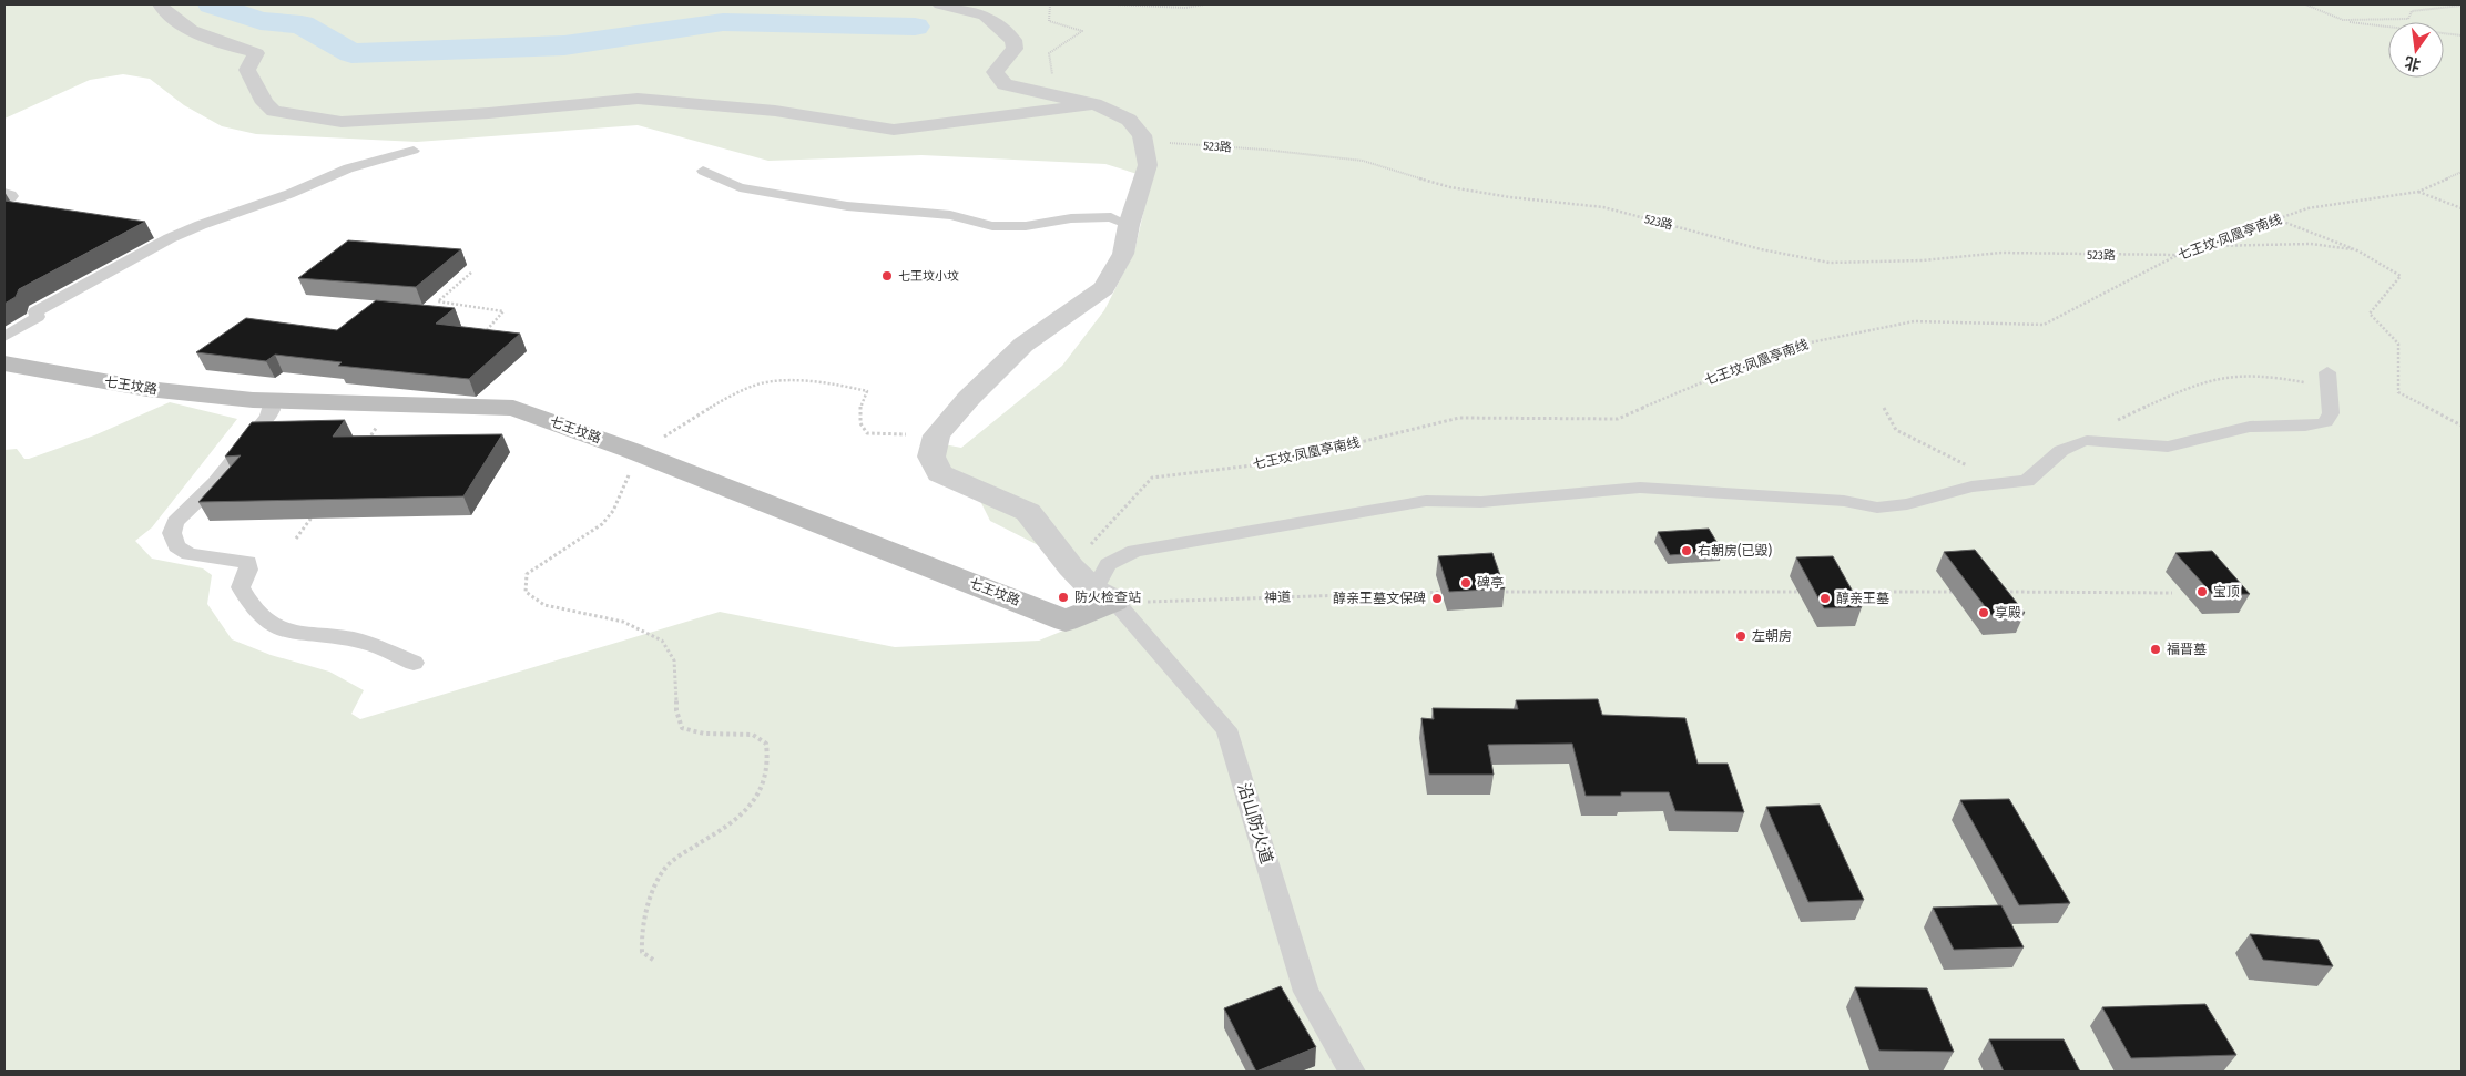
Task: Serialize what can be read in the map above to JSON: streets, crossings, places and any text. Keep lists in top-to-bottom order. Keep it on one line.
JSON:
{"streets":{"street":["七王坟路"],"lane":["沿山防火道"],"path":["523路","七王坟·凤凰亭南线","神道"]},"crossings":[["523路","七王坟·凤凰亭南线"],["七王坟路","神道"],["七王坟路","沿山防火道"],["神道","沿山防火道"]],"places":["七王坟小坟","右朝房(已毁)","碑亭","宝顶","防火检查站","醇亲王墓文保碑","醇亲王墓","享殿","左朝房","福晋墓"],"north":"bottom"}
